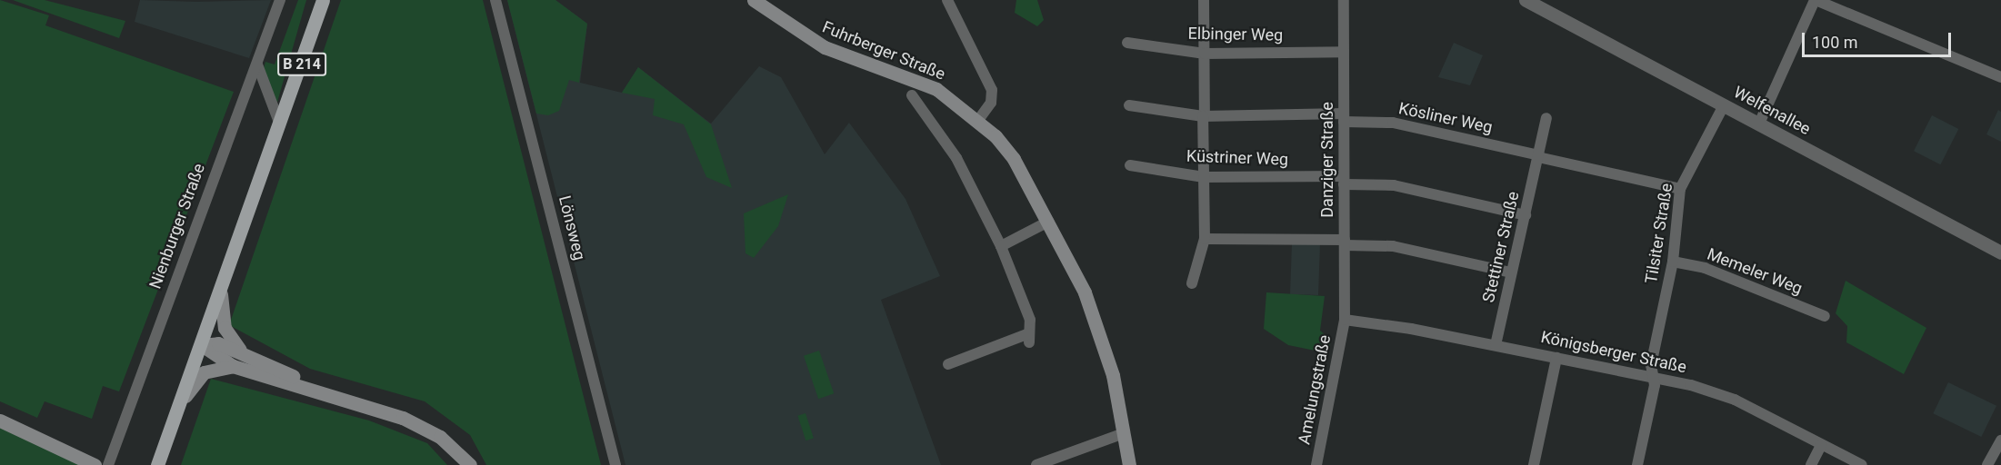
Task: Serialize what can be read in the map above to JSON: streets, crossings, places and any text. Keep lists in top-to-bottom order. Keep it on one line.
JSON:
{"streets":{"main road":["Fuhrberger Straße","B 214"],"street":["Elbinger Weg","Welfenallee","Kösliner Weg","Küstriner Weg","Danziger Straße","Nienburger Straße","Lönsweg","Tilsiter Straße","Stettiner Straße","Memeler Weg","Königsberger Straße","Amelungstraße"]},"crossings":[["Elbinger Weg","Danziger Straße"],["Welfenallee","Tilsiter Straße"],["Kösliner Weg","Danziger Straße"],["Kösliner Weg","Stettiner Straße"],["Küstriner Weg","Danziger Straße"],["Küstriner Weg","Stettiner Straße"],["Danziger Straße","Königsberger Straße"],["Danziger Straße","Amelungstraße"],["Tilsiter Straße","Memeler Weg"],["Tilsiter Straße","Königsberger Straße"],["Stettiner Straße","Königsberger Straße"],["Königsberger Straße","Amelungstraße"]],"scale_bar":"100 m"}
